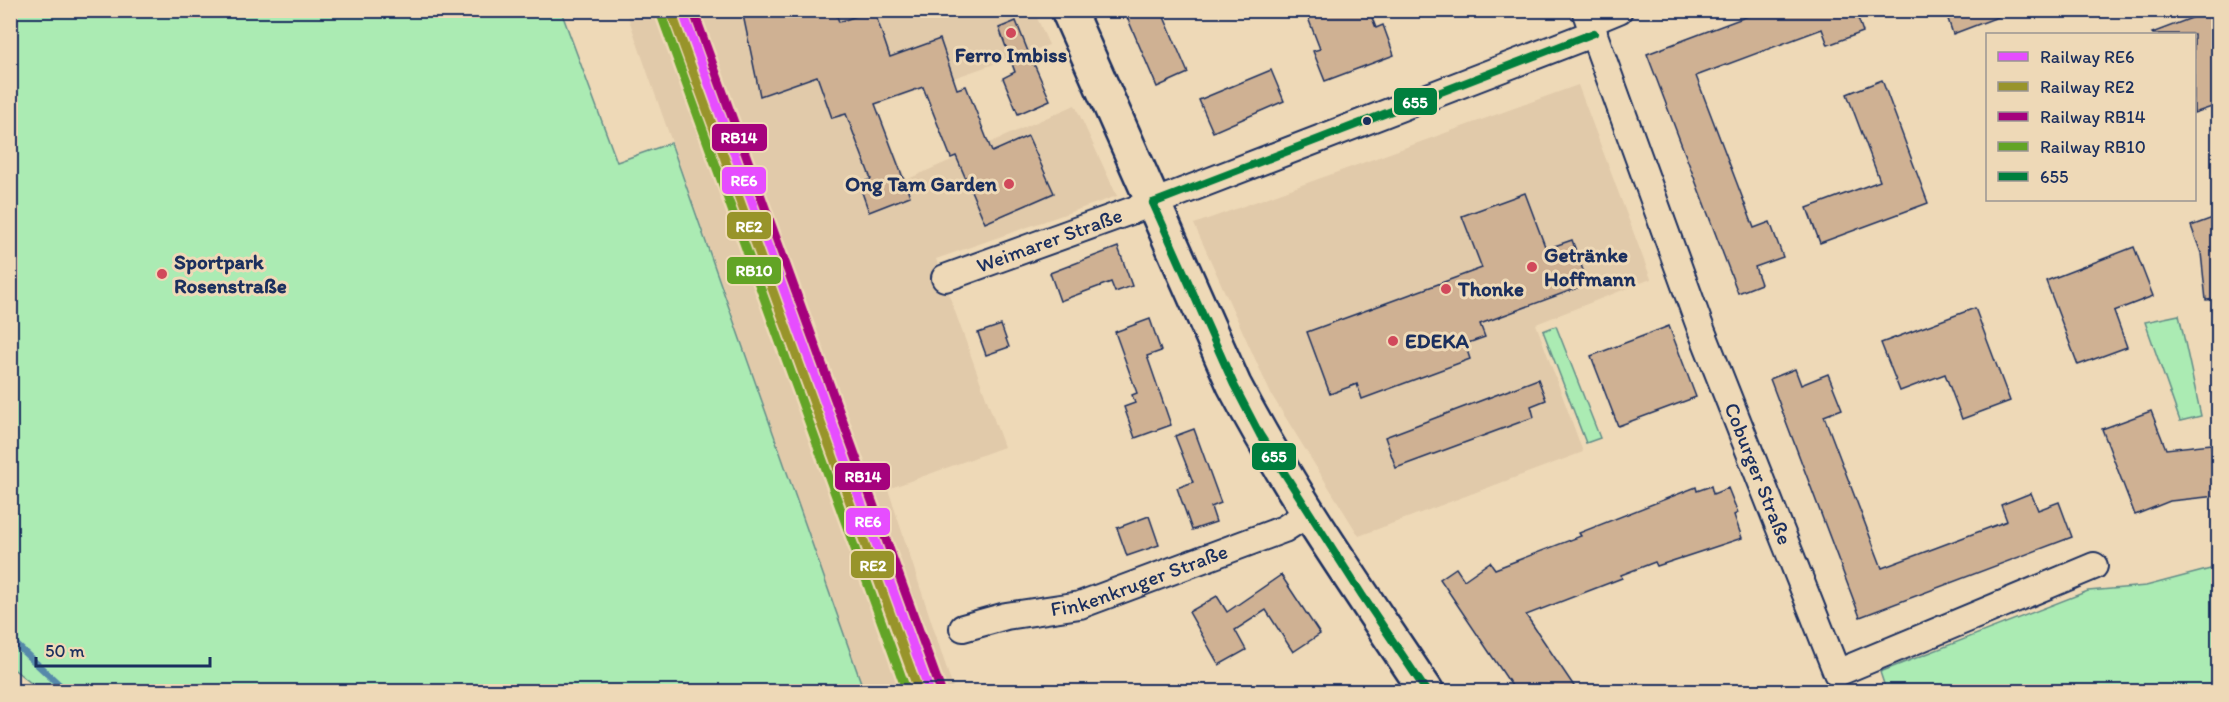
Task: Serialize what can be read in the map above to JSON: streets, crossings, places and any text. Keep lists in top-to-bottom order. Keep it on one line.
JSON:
{"streets":{"street":["Weimarer Straße","Coburger Straße","Finkenkruger Straße"]},"crossings":[["Weimarer Straße","Coburger Straße"]],"places":["Ferro Imbiss","Ong Tam Garden","Getränke Hoffmann","Sportpark Rosenstraße","Thonke","EDEKA"],"lines":["rail line RE6","rail line RB14","rail line RE2","rail line RB10","transit line 655"],"legend":["Railway RE6","Railway RE2","Railway RB14","Railway RB10","655"],"scale_bar":"50 m"}
